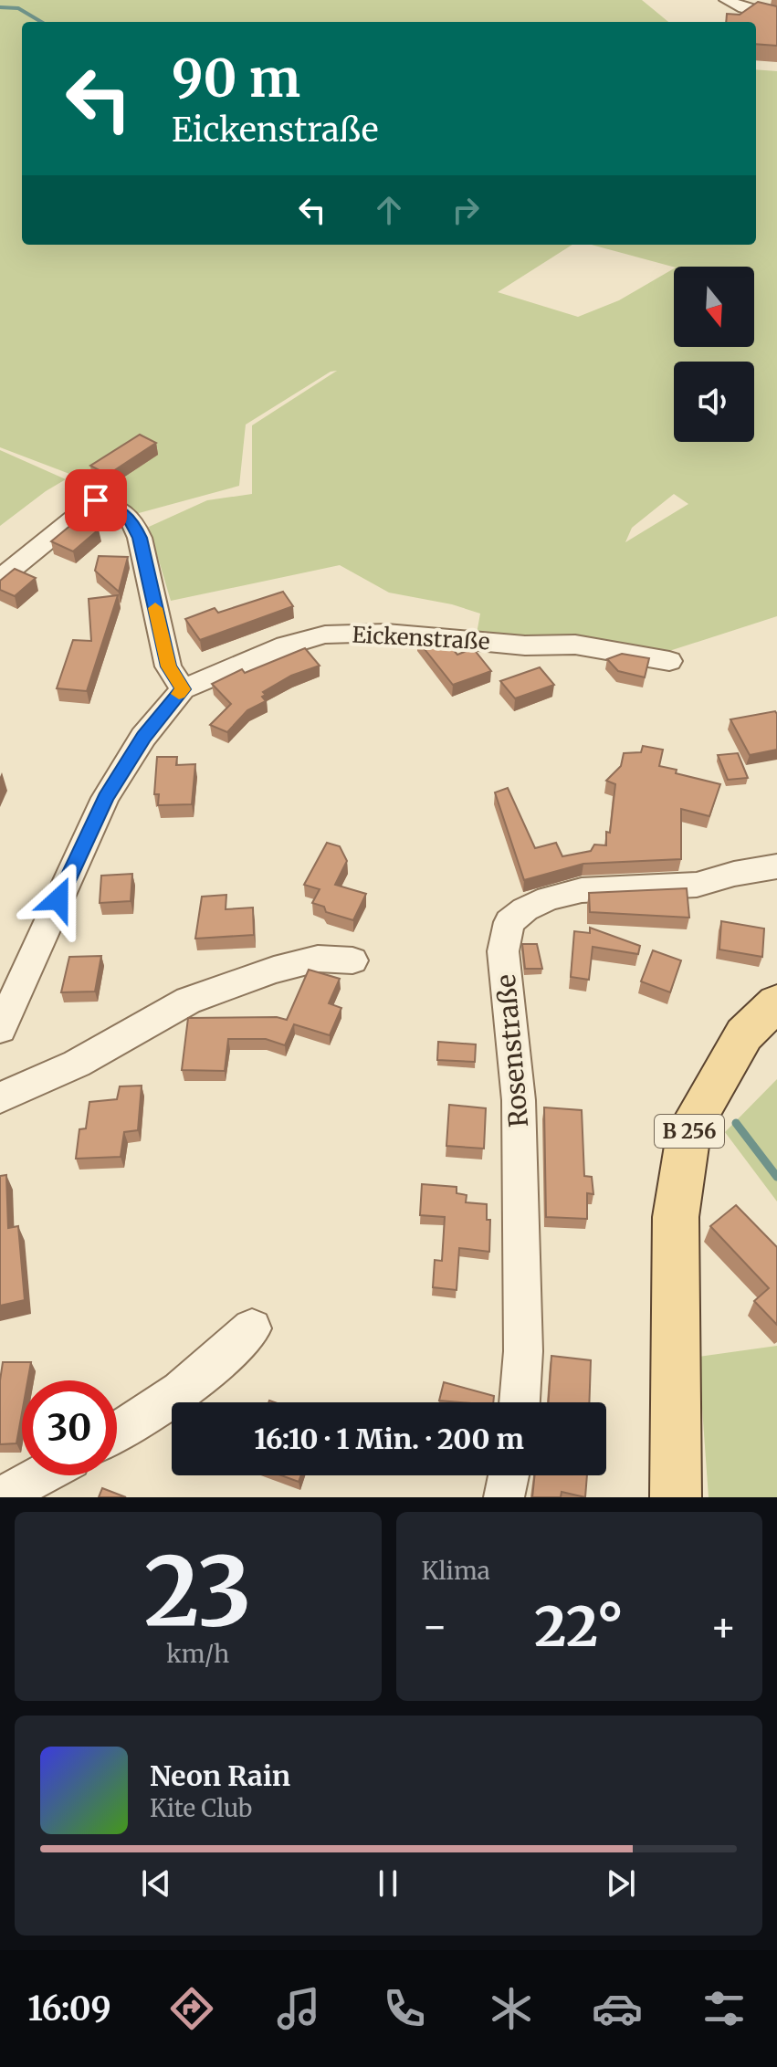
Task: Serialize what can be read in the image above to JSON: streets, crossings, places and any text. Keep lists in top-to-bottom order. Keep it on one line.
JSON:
{"streets":{"main road":["B 256"],"street":["Eickenstraße","Rosenstraße"]},"north":"bottom","page":{"turn":["90 m","Eickenstraße"],"limit":"30","trip":"16:10 · 1 Min. · 200 m","tile":[["23","km/h"],"Klima"],"heat":["−","22°","+"],"song":["Neon Rain","Kite Club"],"tabs":"16:09"}}
